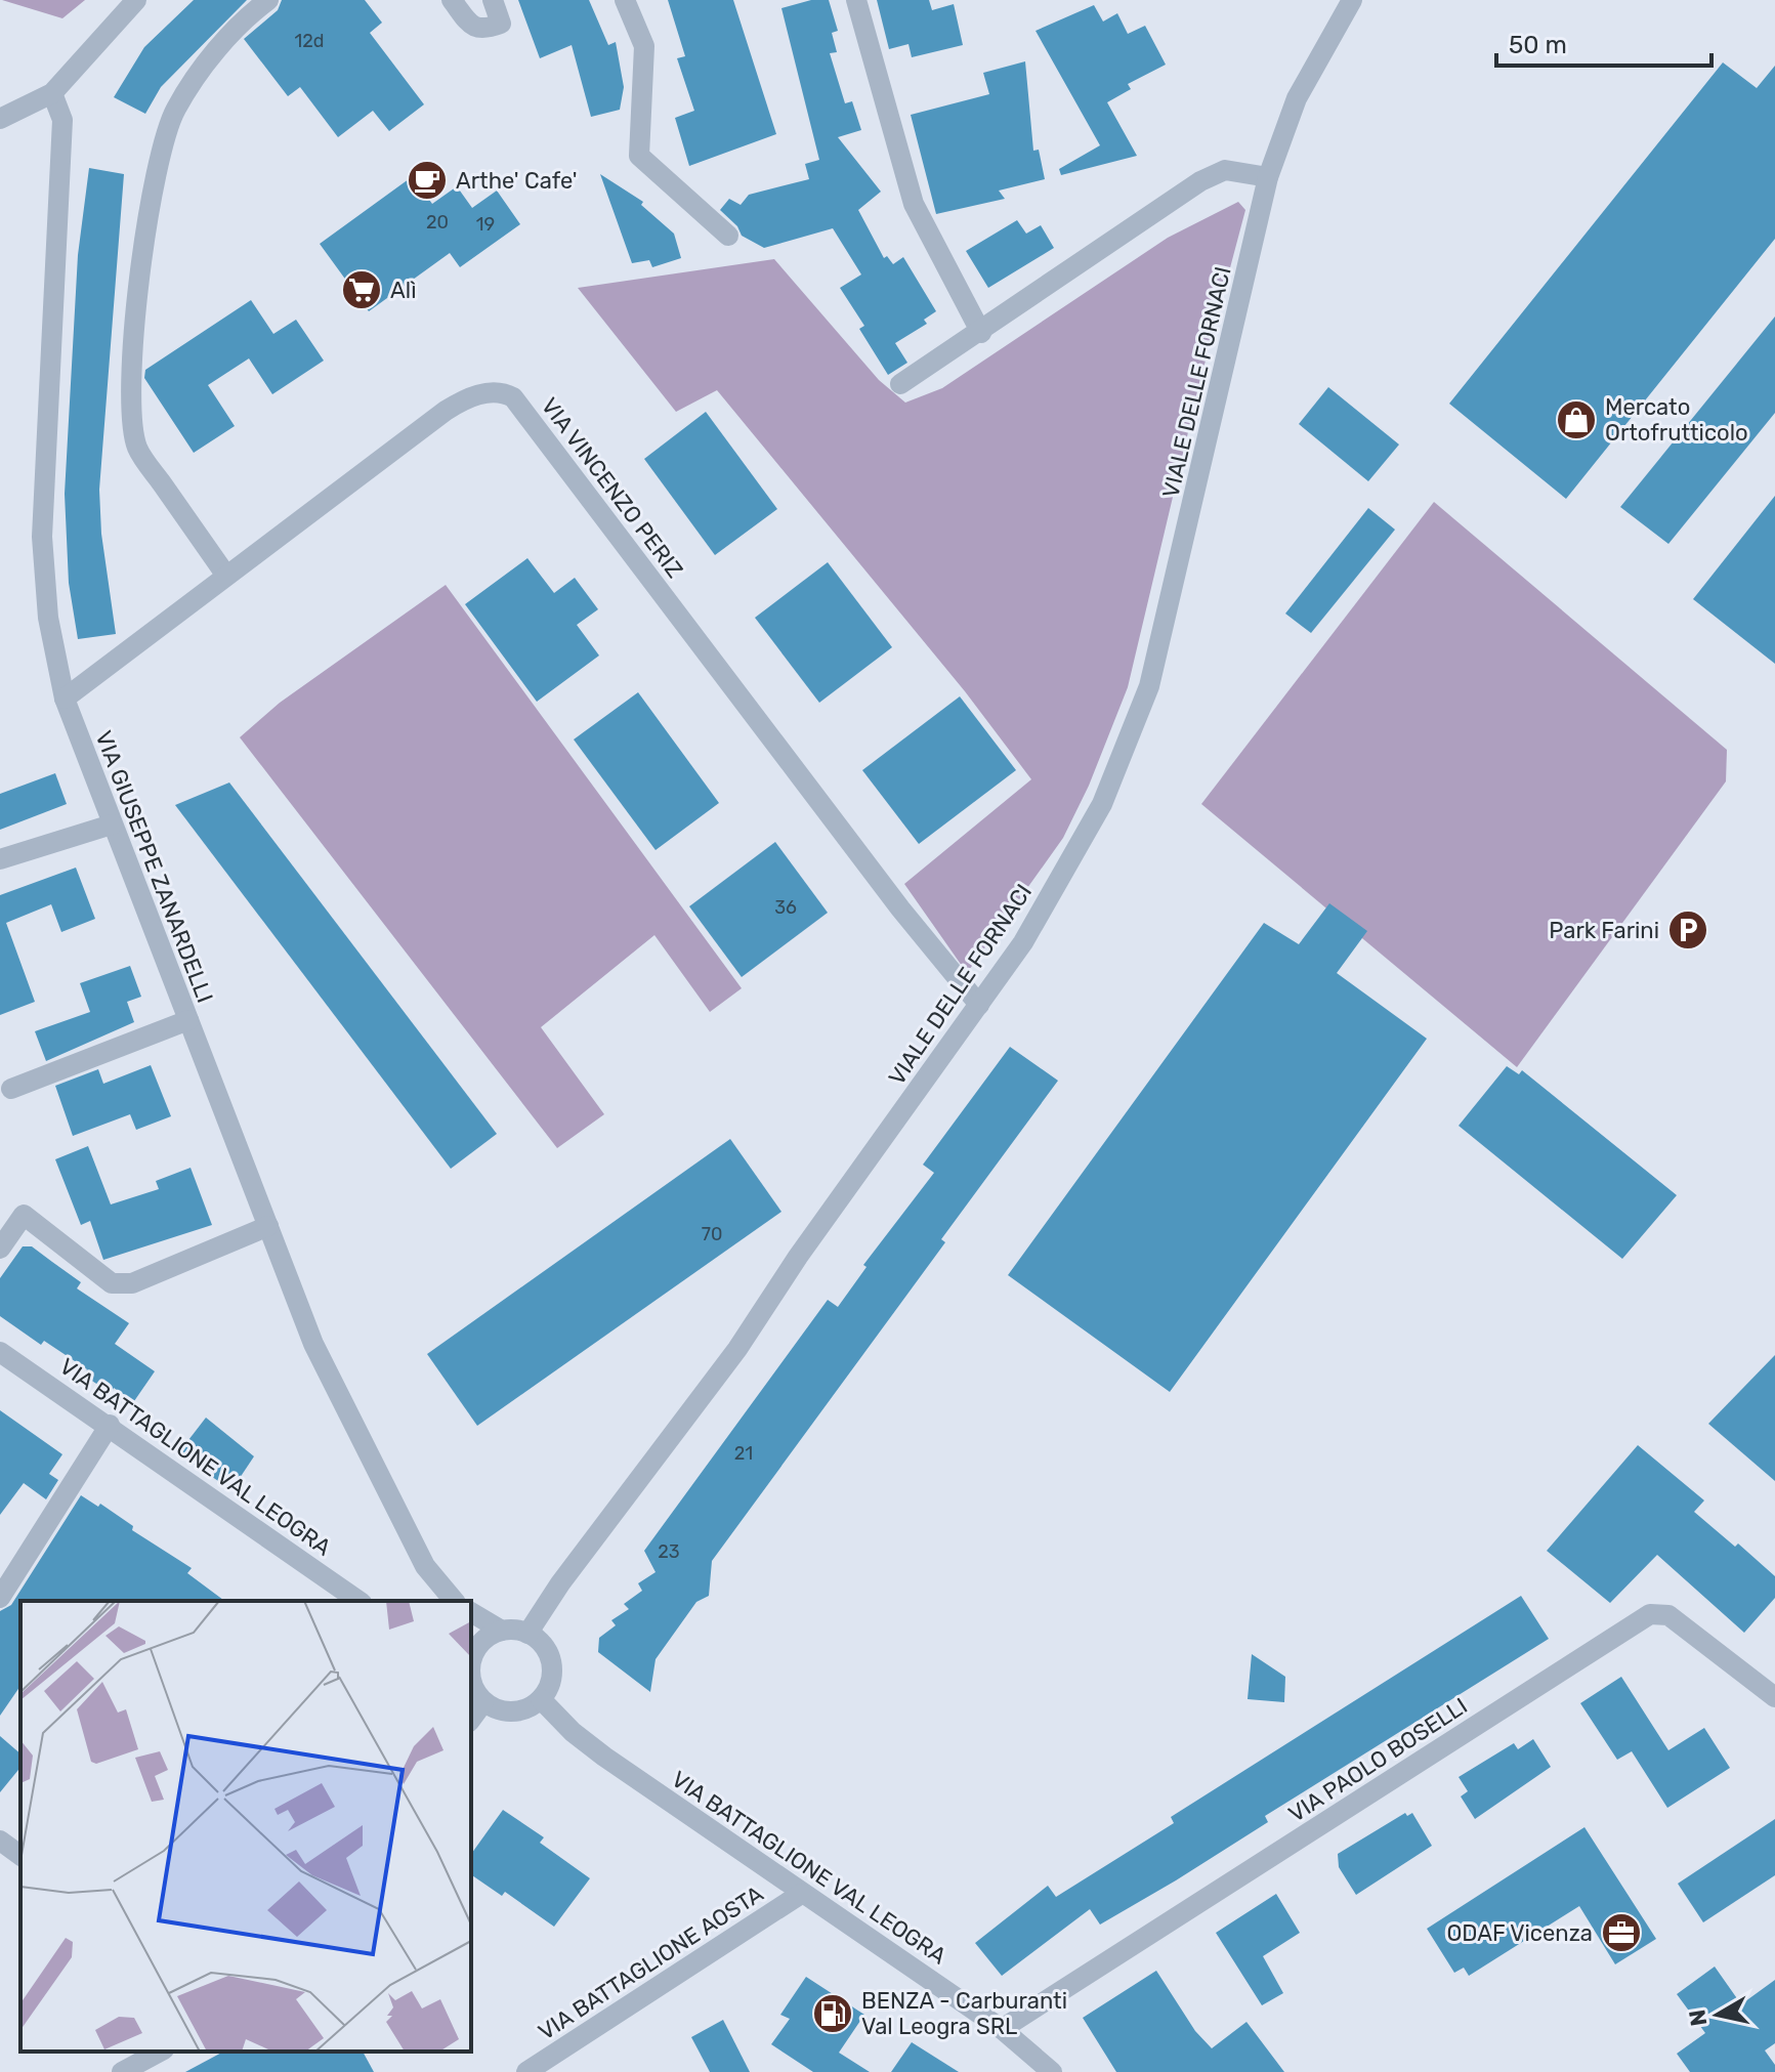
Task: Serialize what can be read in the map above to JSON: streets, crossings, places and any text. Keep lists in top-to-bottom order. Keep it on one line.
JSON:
{"streets":{"street":["VIALE DELLE FORNACI","VIA VINCENZO PERIZ","VIA GIUSEPPE ZANARDELLI","VIA BATTAGLIONE VAL LEOGRA","VIA PAOLO BOSELLI","VIA BATTAGLIONE AOSTA"]},"crossings":[["VIALE DELLE FORNACI","VIA VINCENZO PERIZ"],["VIA VINCENZO PERIZ","VIA GIUSEPPE ZANARDELLI"],["VIA BATTAGLIONE VAL LEOGRA","VIA PAOLO BOSELLI"],["VIA BATTAGLIONE VAL LEOGRA","VIA BATTAGLIONE AOSTA"]],"places":{"cafe":["Arthe' Cafe'"],"supermarket":["Alì"],"shop":["Mercato Ortofrutticolo"],"parking":["Park Farini"],"office":["ODAF Vicenza"],"fuel station":["BENZA - Carburanti Val Leogra SRL"]},"house_numbers":["12d","20","19","36","70","21","23"],"scale_bar":"50 m","north":"left"}
